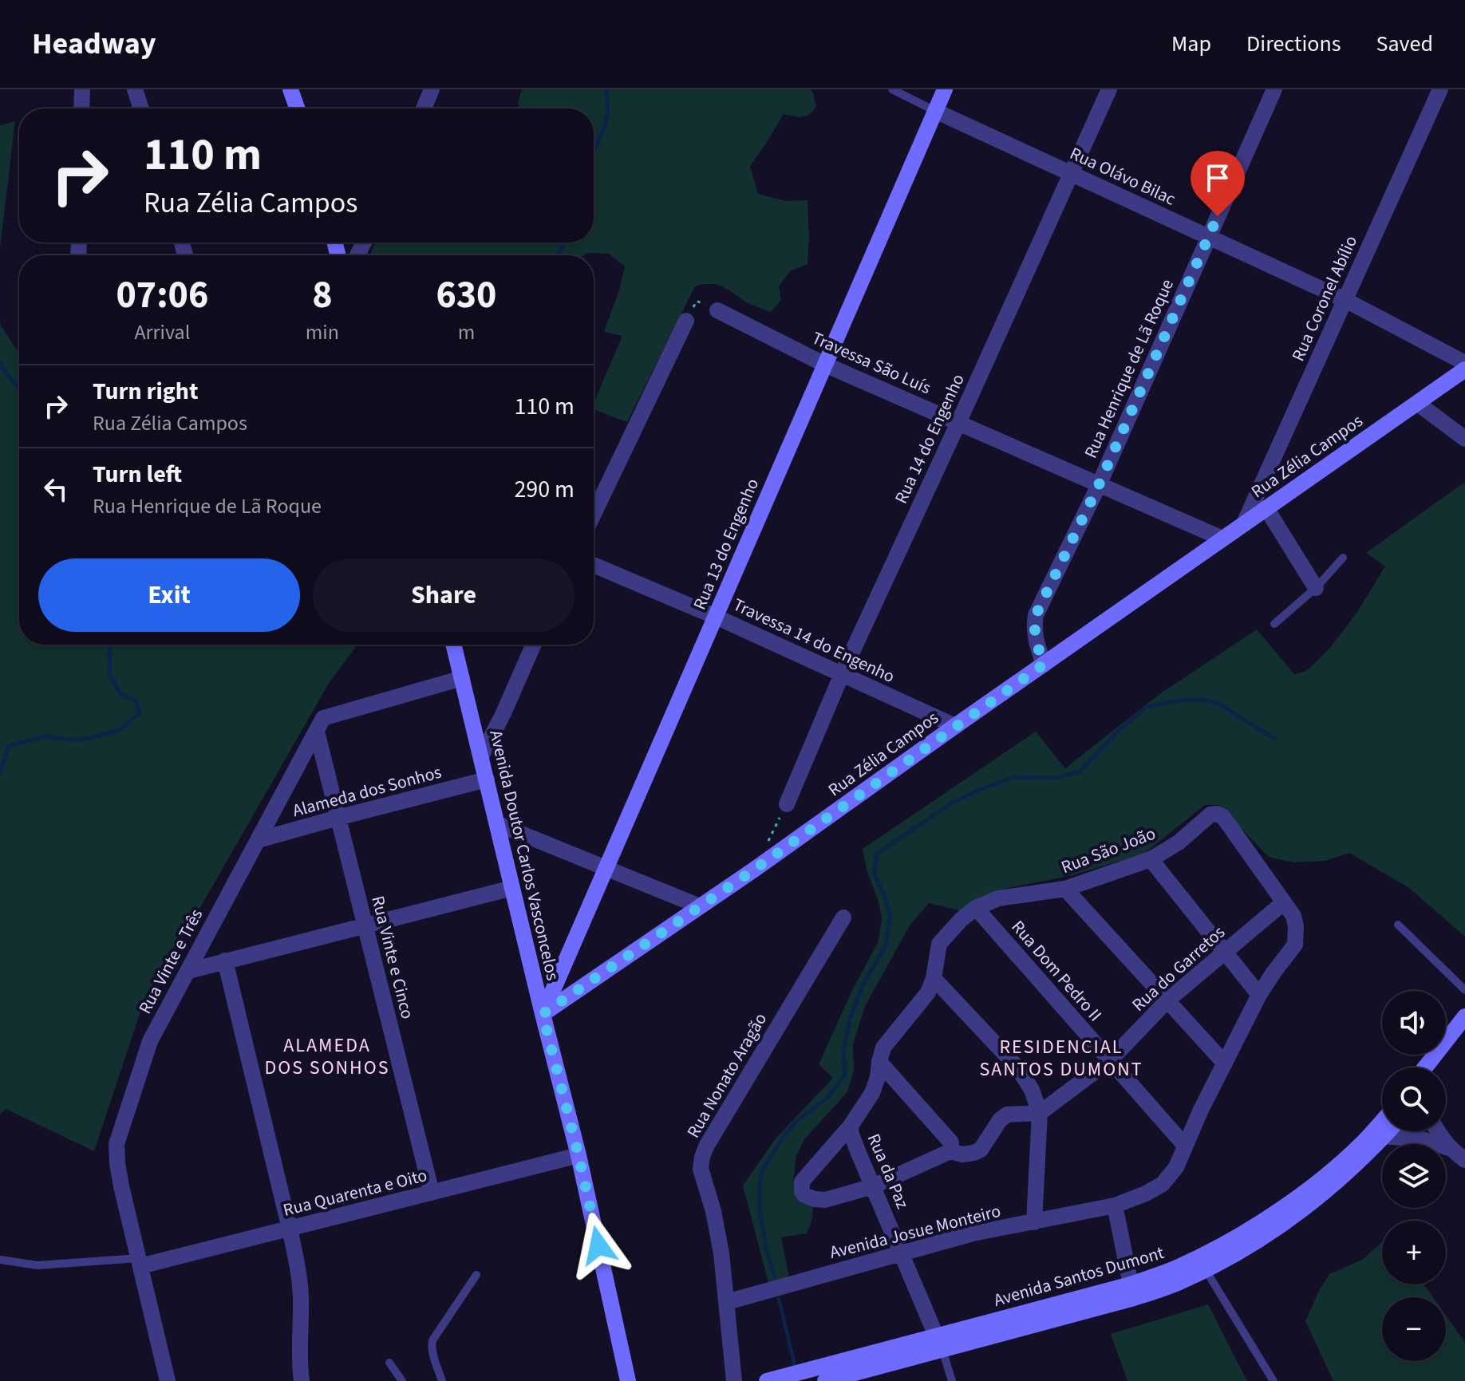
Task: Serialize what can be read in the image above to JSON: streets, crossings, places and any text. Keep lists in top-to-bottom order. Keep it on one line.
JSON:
{"streets":{"street":["Rua Olávo Bilac","Rua Coronel Abílio","Travessa São Luís","Rua Henrique de Lã Roque","Rua 14 do Engenho","Rua Zélia Campos","Rua 13 do Engenho","Travessa 14 do Engenho","Alameda dos Sonhos","Rua São João","Avenida Doutor Carlos Vasconcelos","Rua Vinte e Cinco","Rua Vinte e Três","Rua do Garretos","Rua Dom Pedro II","Rua Nonato Aragão","Rua da Paz","Rua Quarenta e Oito","Avenida Josue Monteiro","Avenida Santos Dumont"]},"crossings":[["Rua Olávo Bilac","Rua Coronel Abílio"],["Rua Olávo Bilac","Rua Henrique de Lã Roque"],["Rua Olávo Bilac","Rua 14 do Engenho"],["Rua Olávo Bilac","Rua 13 do Engenho"],["Rua Coronel Abílio","Rua Zélia Campos"],["Travessa São Luís","Rua Henrique de Lã Roque"],["Travessa São Luís","Rua 14 do Engenho"],["Travessa São Luís","Rua Zélia Campos"],["Travessa São Luís","Rua 13 do Engenho"],["Rua Henrique de Lã Roque","Rua Zélia Campos"],["Rua 14 do Engenho","Travessa 14 do Engenho"],["Rua Zélia Campos","Rua 13 do Engenho"],["Rua Zélia Campos","Travessa 14 do Engenho"],["Rua Zélia Campos","Avenida Doutor Carlos Vasconcelos"],["Rua 13 do Engenho","Travessa 14 do Engenho"],["Rua 13 do Engenho","Avenida Doutor Carlos Vasconcelos"],["Alameda dos Sonhos","Avenida Doutor Carlos Vasconcelos"],["Alameda dos Sonhos","Rua Vinte e Cinco"],["Alameda dos Sonhos","Rua Vinte e Três"],["Rua São João","Rua do Garretos"],["Rua São João","Rua Dom Pedro II"],["Rua São João","Rua da Paz"],["Rua São João","Avenida Josue Monteiro"],["Avenida Doutor Carlos Vasconcelos","Rua Vinte e Três"],["Avenida Doutor Carlos Vasconcelos","Rua Quarenta e Oito"],["Rua Vinte e Cinco","Rua Vinte e Três"],["Rua Vinte e Cinco","Rua Quarenta e Oito"],["Rua Vinte e Três","Rua Quarenta e Oito"],["Rua do Garretos","Rua Dom Pedro II"],["Rua Nonato Aragão","Avenida Josue Monteiro"],["Rua da Paz","Avenida Josue Monteiro"],["Rua da Paz","Avenida Santos Dumont"]],"districts":["ALAMEDA DOS SONHOS","RESIDENCIAL SANTOS DUMONT"],"page":{"header":"Headway","nav":["Map","Directions","Saved"],"turn":["110 m","Rua Zélia Campos"],"eta":["07:06","Arrival","8","min","630","m"],"list":[{"name":"Turn right","note":"Rua Zélia Campos","value":"110 m"},{"name":"Turn left","note":"Rua Henrique de Lã Roque","value":"290 m"}],"buttons":["Exit","Share"],"map_buttons":["+","−"]}}
